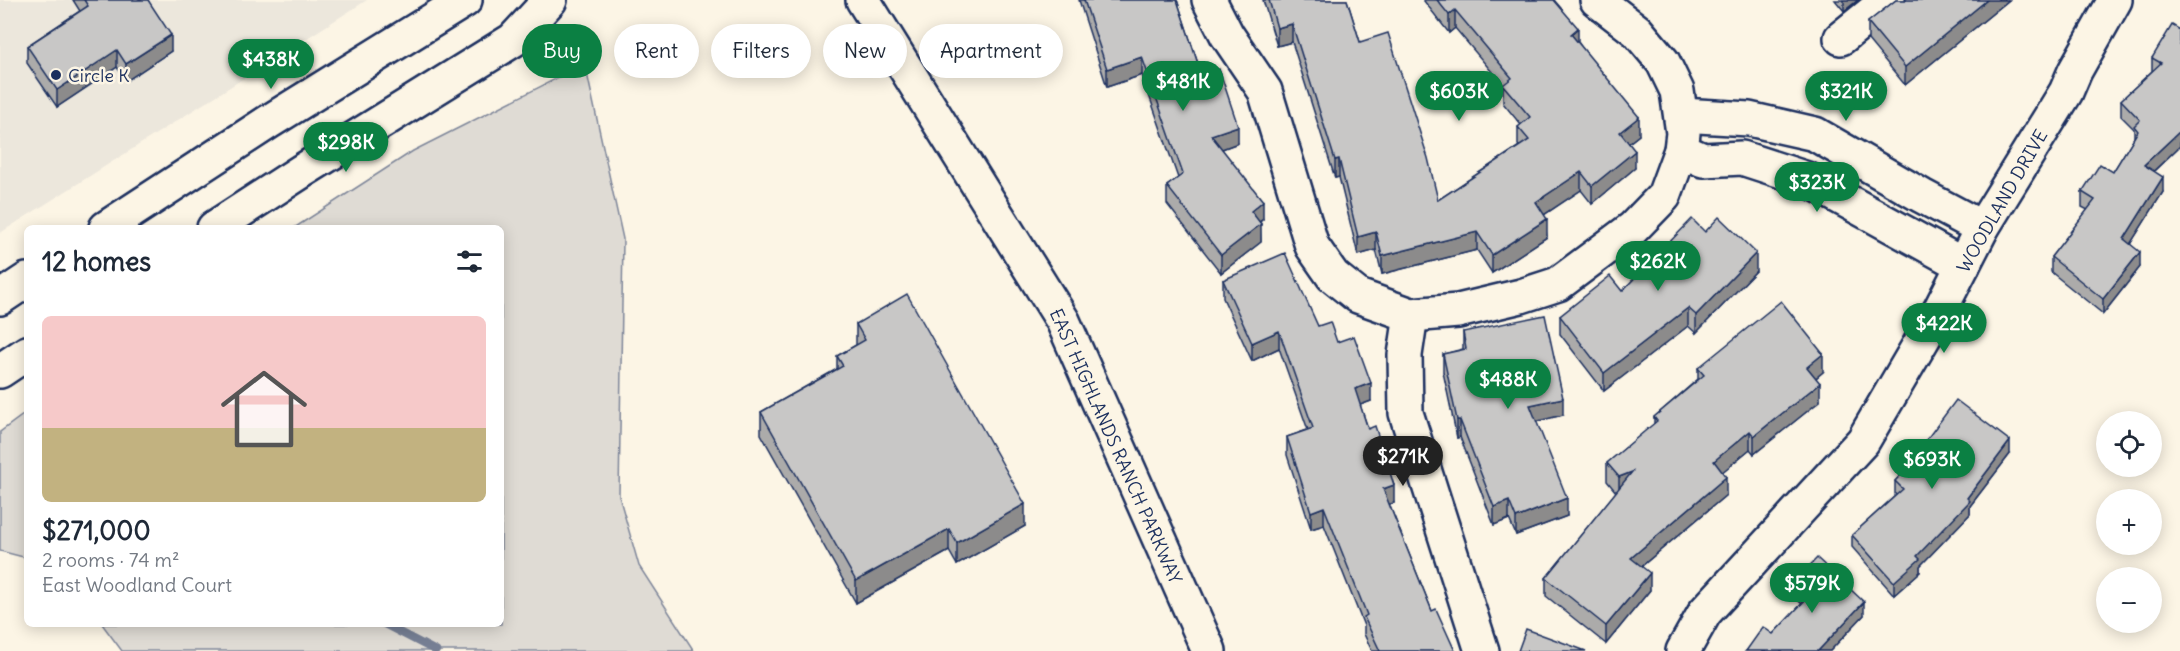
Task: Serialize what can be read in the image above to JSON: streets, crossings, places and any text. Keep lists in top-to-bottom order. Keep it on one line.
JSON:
{"streets":{"street":["WOODLAND DRIVE","EAST HIGHLANDS RANCH PARKWAY"]},"places":["Circle K"],"page":{"chip":["Buy","Rent","Filters","New","Apartment"],"price":["$438K","$481K","$603K","$321K","$298K","$323K","$262K","$422K","$488K","$271K","$693K","$579K"],"heading":"12 homes","list":[{"name":"$271,000","note":"2 rooms · 74 m² · East Woodland Court"}],"map_buttons":["+","−"]}}
